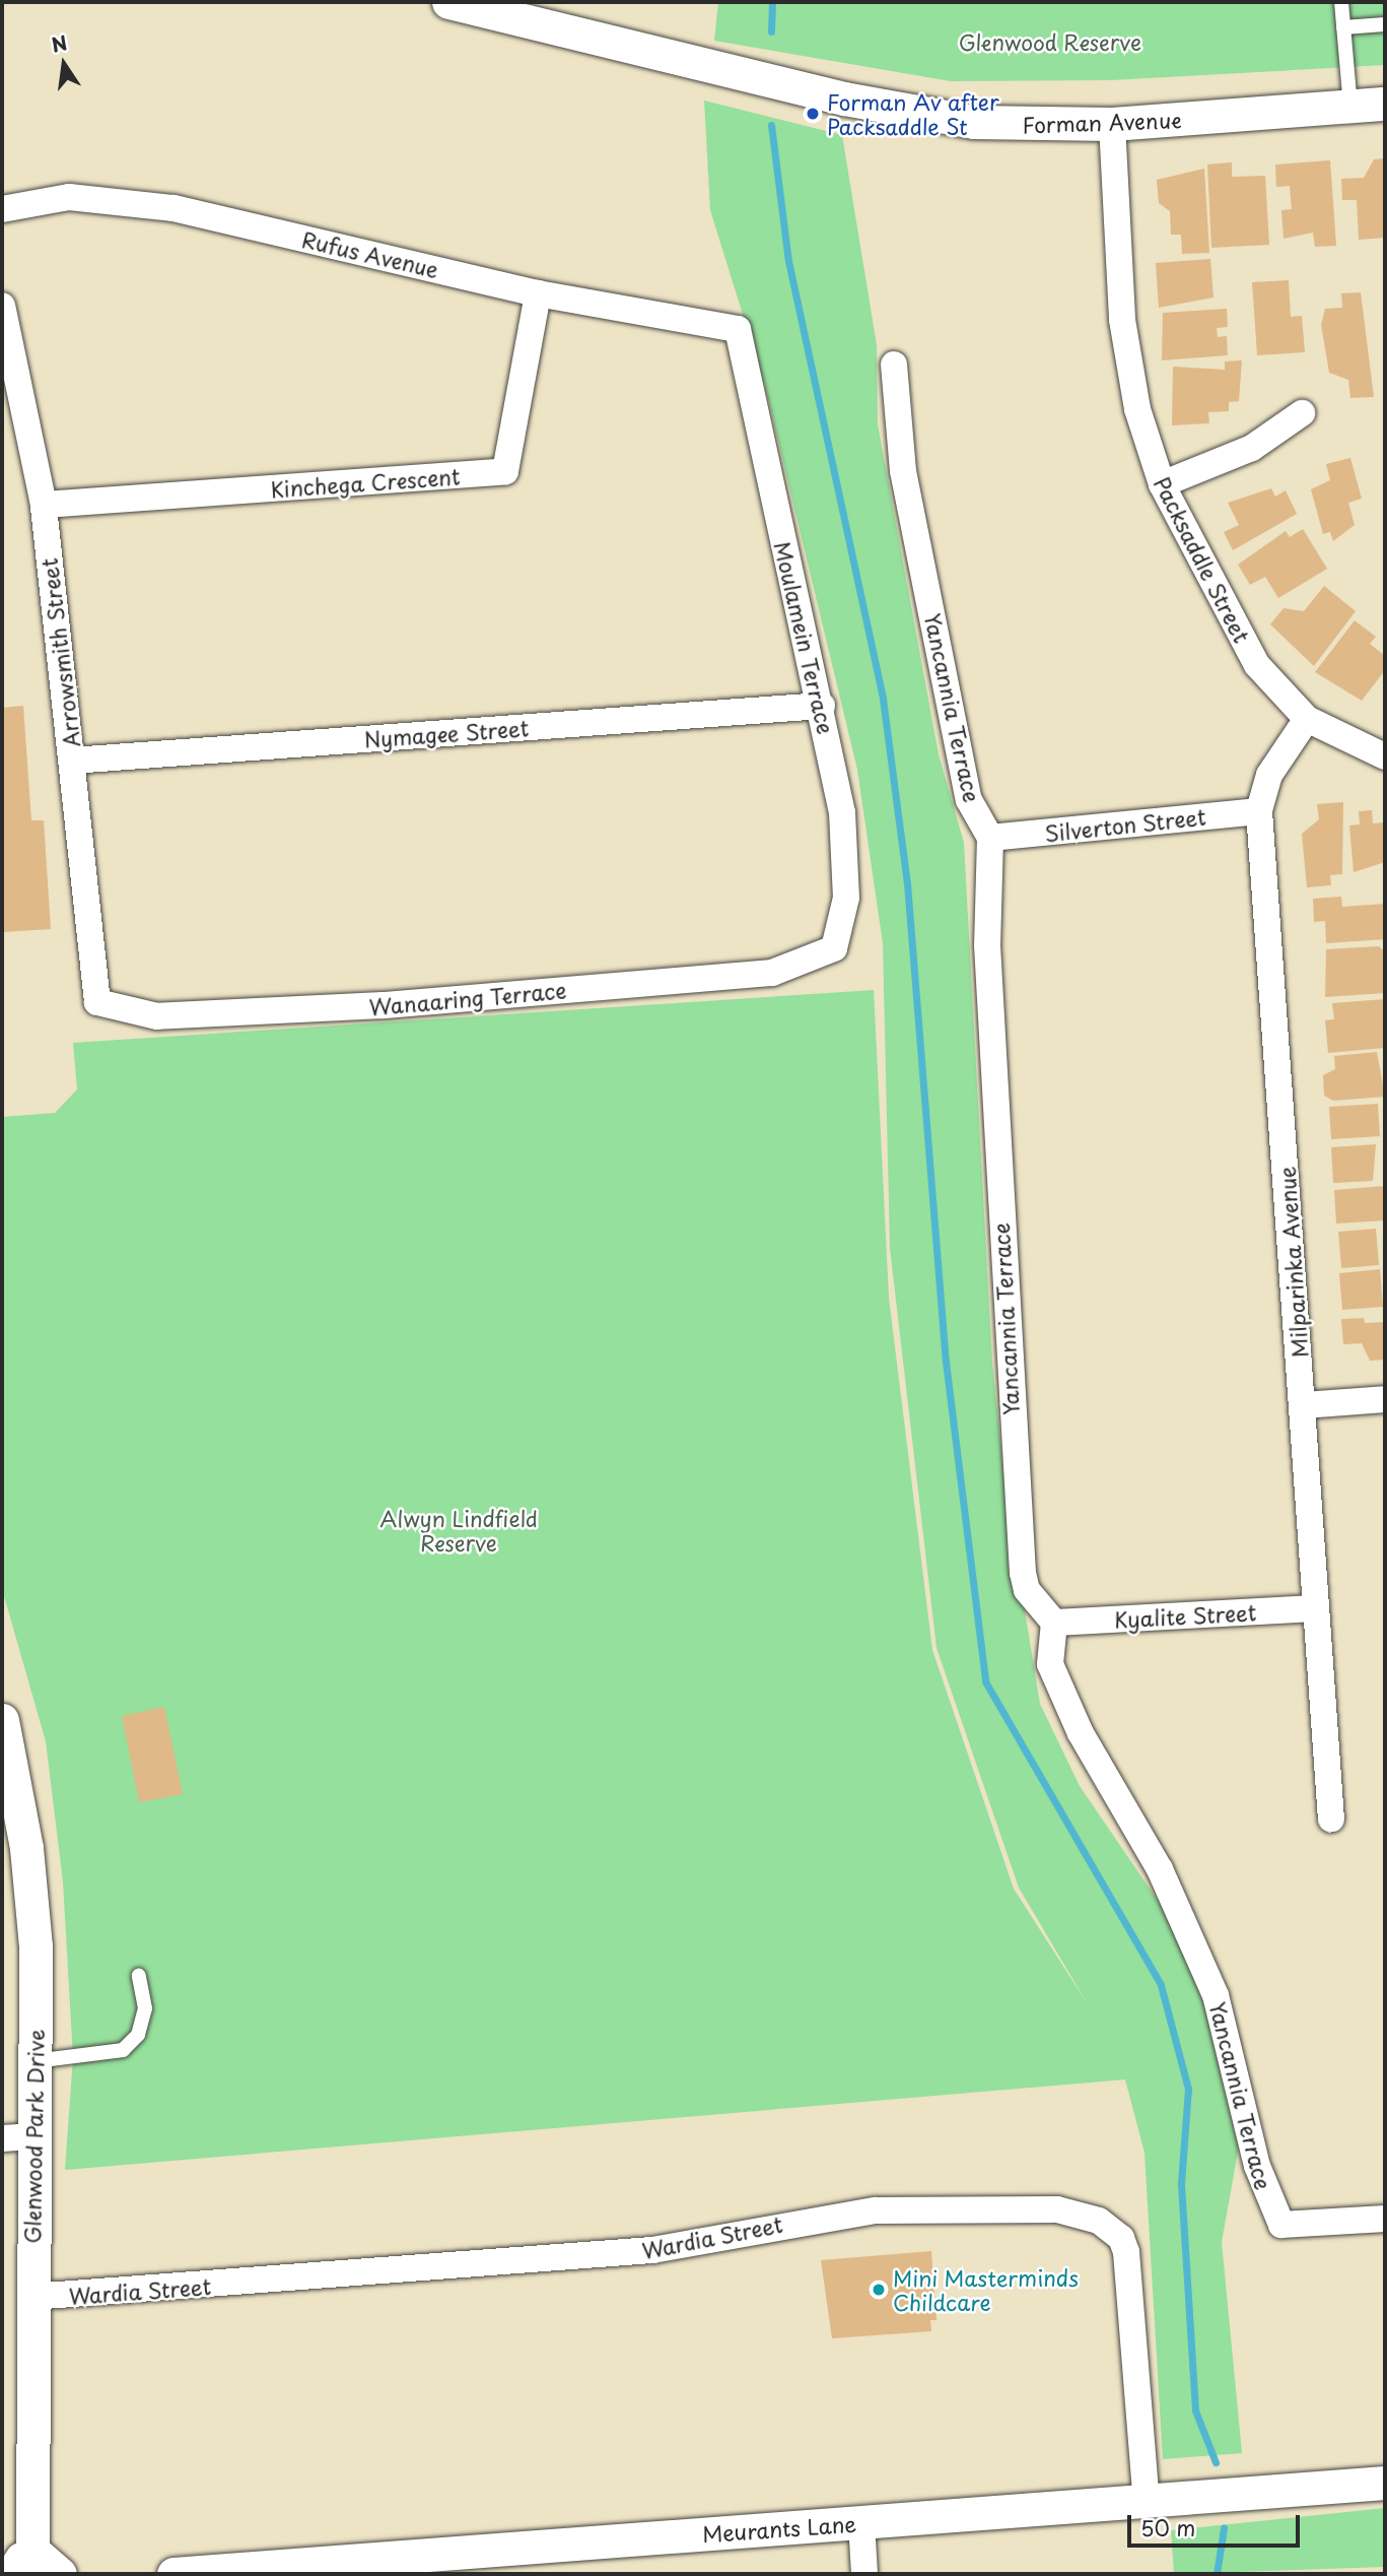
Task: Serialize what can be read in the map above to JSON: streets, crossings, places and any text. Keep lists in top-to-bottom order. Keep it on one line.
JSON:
{"streets":{"street":["Forman Avenue","Rufus Avenue","Kinchega Crescent","Packsaddle Street","Moulamein Terrace","Arrowsmith Street","Yancannia Terrace","Nymagee Street","Silverton Street","Wanaaring Terrace","Milparinka Avenue","Kyalite Street","Glenwood Park Drive","Wardia Street","Meurants Lane"]},"crossings":[["Forman Avenue","Packsaddle Street"],["Rufus Avenue","Kinchega Crescent"],["Rufus Avenue","Moulamein Terrace"],["Kinchega Crescent","Arrowsmith Street"],["Packsaddle Street","Milparinka Avenue"],["Moulamein Terrace","Nymagee Street"],["Moulamein Terrace","Wanaaring Terrace"],["Arrowsmith Street","Nymagee Street"],["Arrowsmith Street","Wanaaring Terrace"],["Yancannia Terrace","Silverton Street"],["Yancannia Terrace","Kyalite Street"],["Silverton Street","Milparinka Avenue"],["Milparinka Avenue","Kyalite Street"],["Glenwood Park Drive","Wardia Street"],["Wardia Street","Meurants Lane"]],"parks":["Glenwood Reserve","Alwyn Lindfield Reserve"],"places":["Forman Av after Packsaddle St","Mini Masterminds Childcare"],"scale_bar":"50 m","north":"top"}
